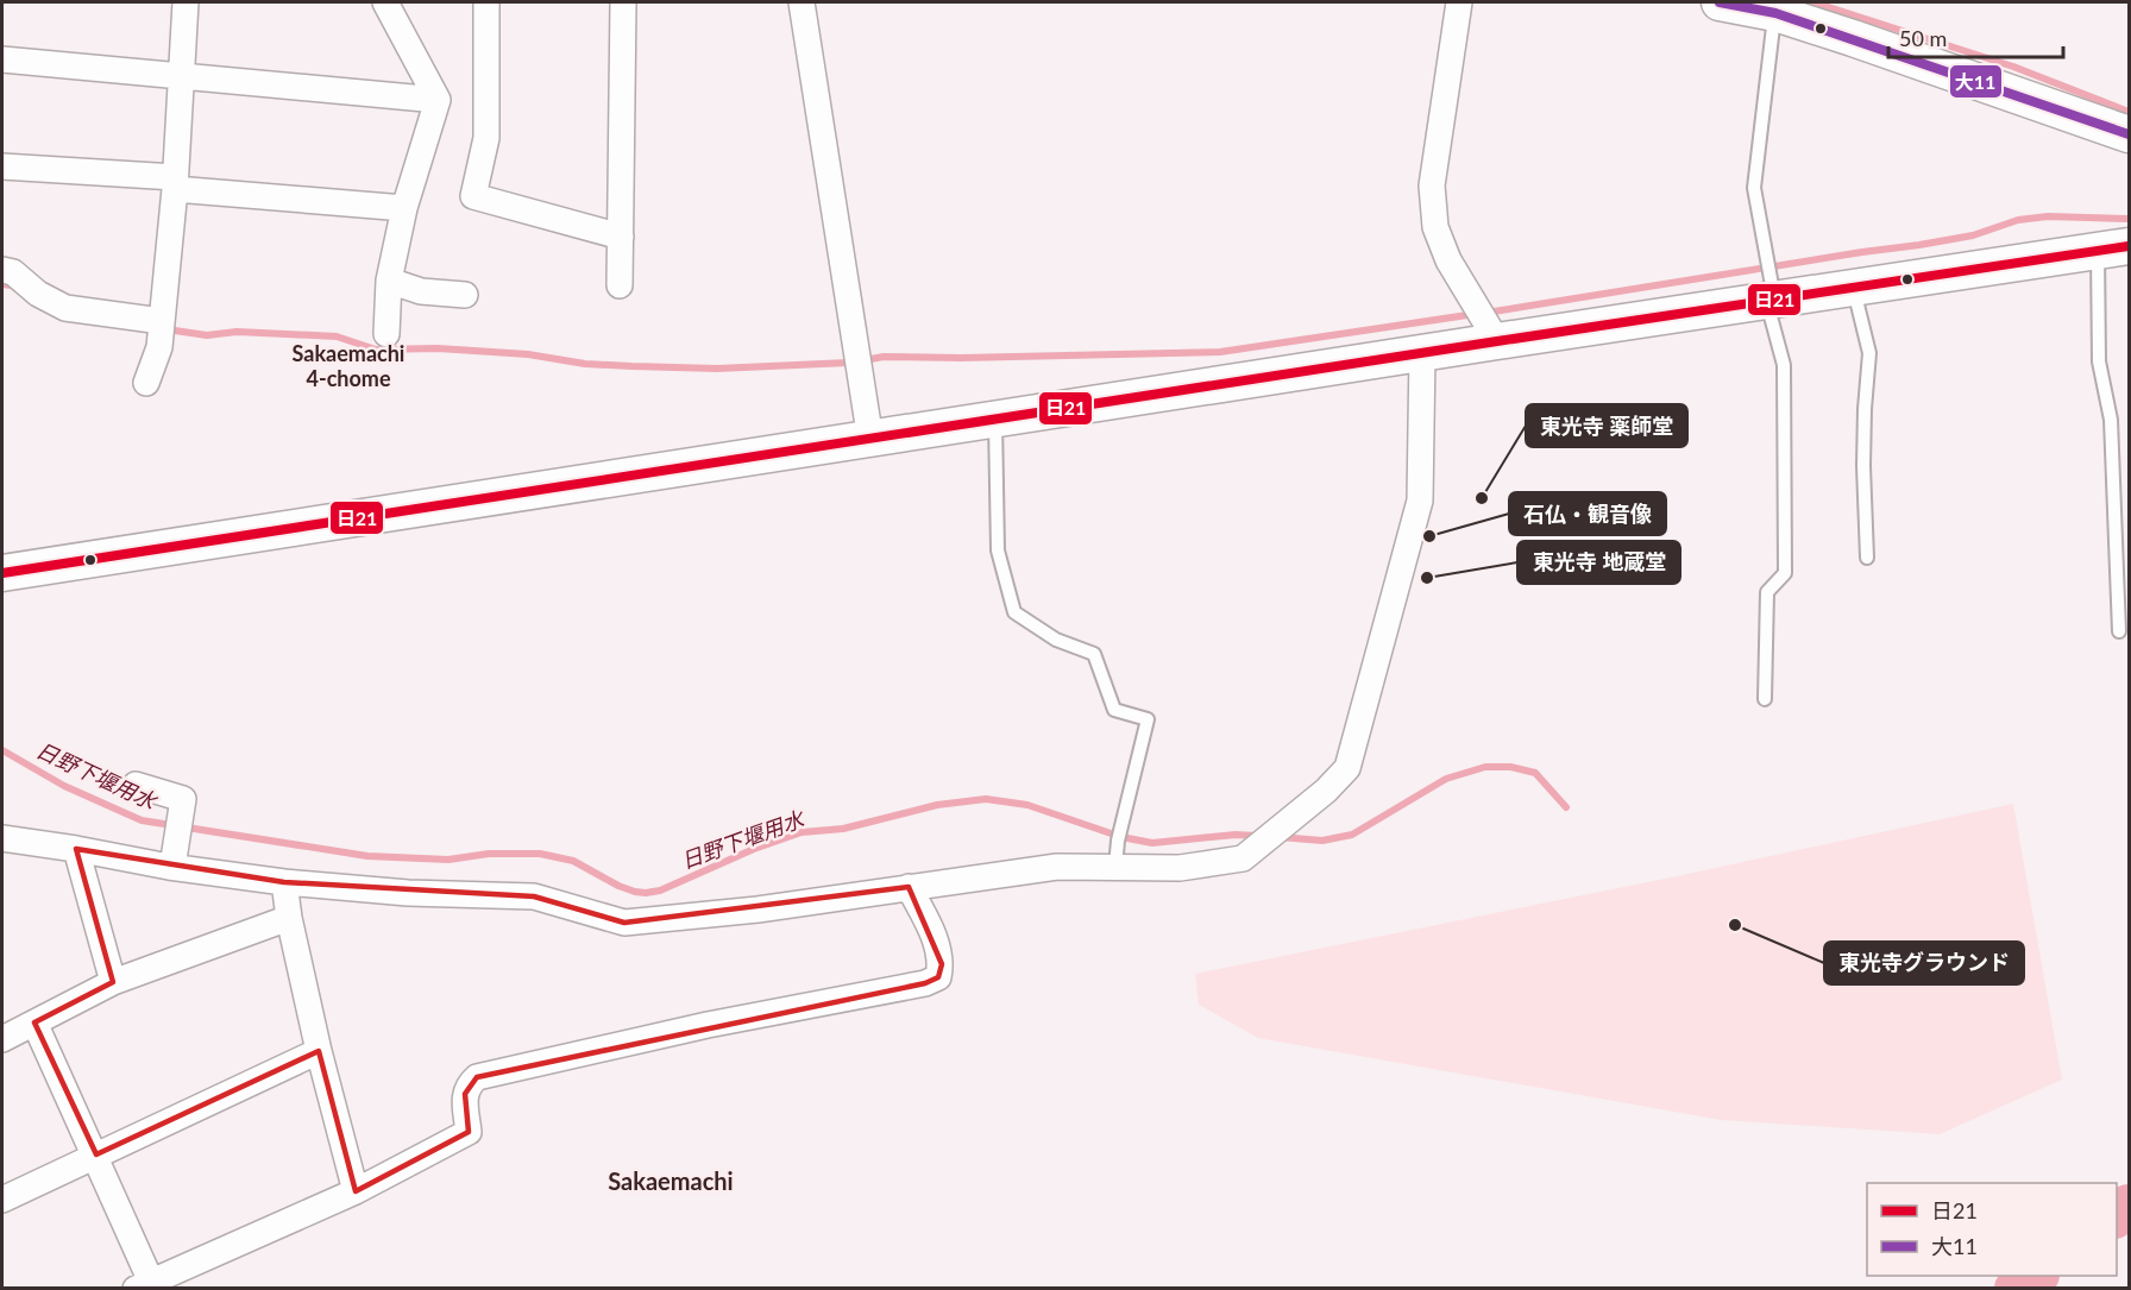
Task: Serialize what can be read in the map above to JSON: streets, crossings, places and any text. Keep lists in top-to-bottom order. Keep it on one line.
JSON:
{"districts":["Sakaemachi 4-chome","Sakaemachi"],"water":["日野下堰用水"],"places":["東光寺 薬師堂","石仏・観音像","東光寺 地蔵堂","東光寺グラウンド"],"lines":["transit line 大11","transit line 日21"],"legend":["日21","大11"],"scale_bar":"50 m"}
